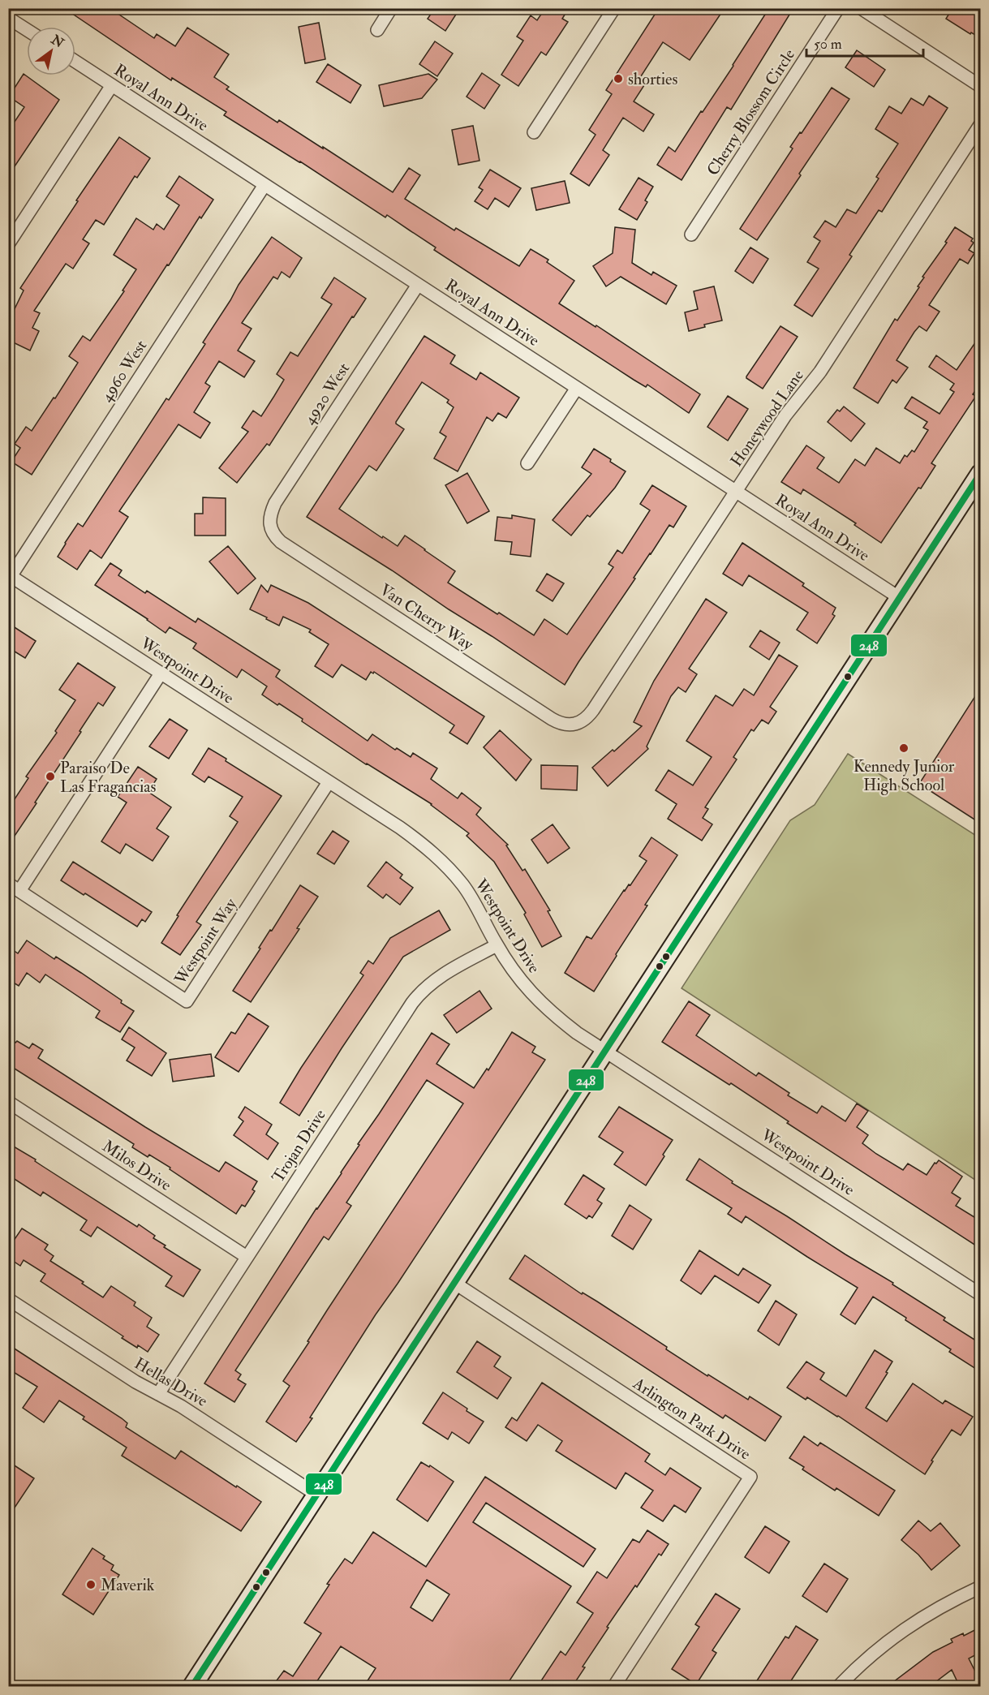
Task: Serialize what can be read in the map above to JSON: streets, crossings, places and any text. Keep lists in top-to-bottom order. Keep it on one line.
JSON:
{"streets":{"street":["Royal Ann Drive","Cherry Blossom Circle","4960 West","4920 West","Honeywood Lane","Van Cherry Way","Westpoint Drive","Westpoint Way","Trojan Drive","Milos Drive","Hellas Drive","Arlington Park Drive"]},"crossings":[["Royal Ann Drive","4960 West"],["Royal Ann Drive","4920 West"],["Royal Ann Drive","Honeywood Lane"],["4960 West","Westpoint Drive"],["4920 West","Van Cherry Way"],["Honeywood Lane","Van Cherry Way"],["Westpoint Drive","Westpoint Way"],["Westpoint Drive","Trojan Drive"],["Trojan Drive","Milos Drive"],["Trojan Drive","Hellas Drive"]],"places":["shorties","Kennedy Junior High School","Paraiso De Las Fragancias","Maverik"],"lines":["transit line 248"],"scale_bar":"50 m","north":"top right"}
